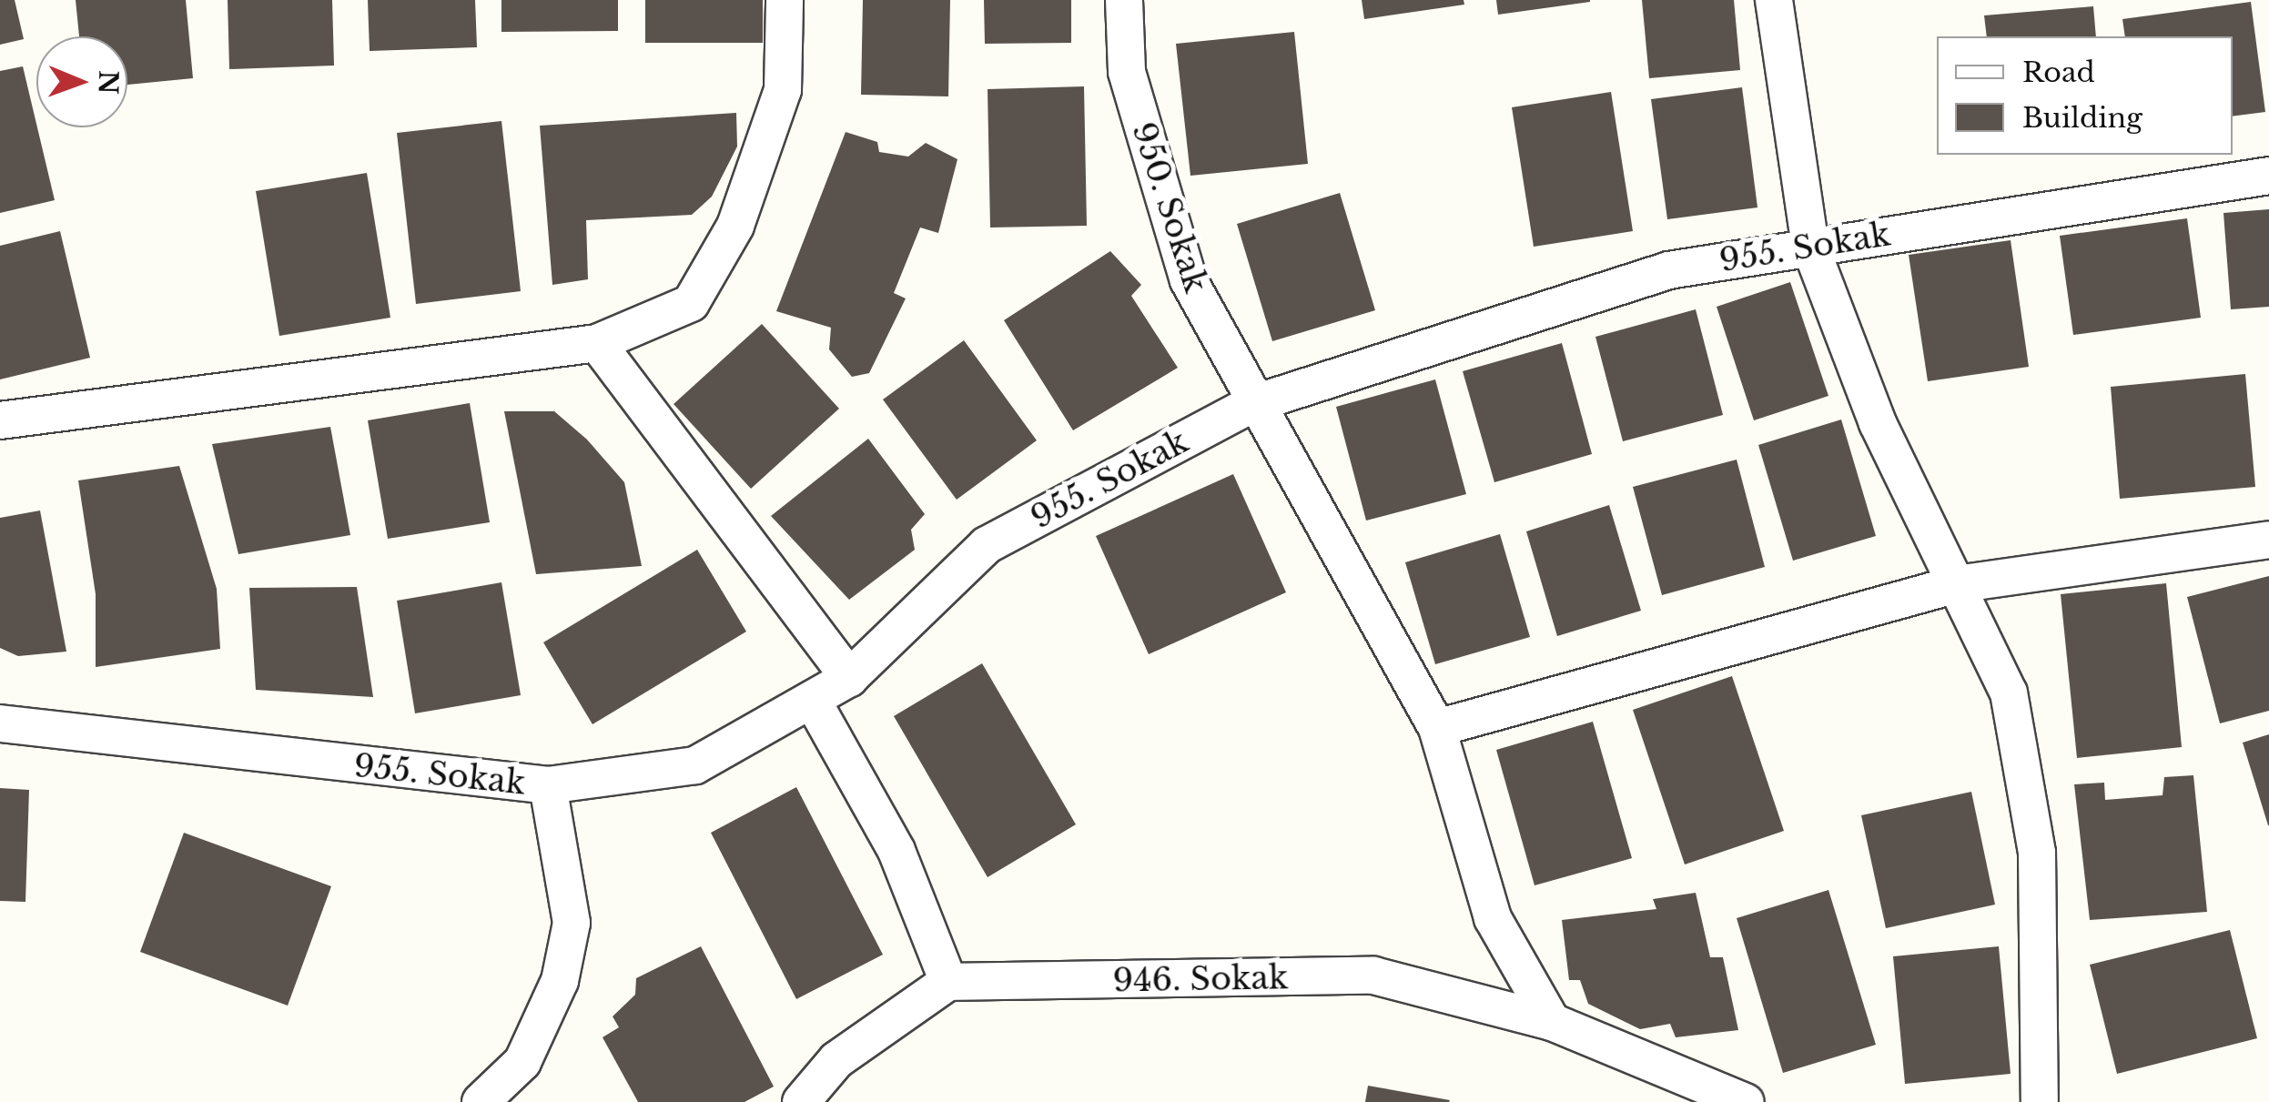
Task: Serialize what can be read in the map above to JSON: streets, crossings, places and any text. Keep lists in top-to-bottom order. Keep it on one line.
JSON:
{"streets":{"street":["950. Sokak","955. Sokak","946. Sokak"]},"crossings":[["950. Sokak","955. Sokak"],["950. Sokak","946. Sokak"]],"legend":["Road","Building"],"north":"right"}
